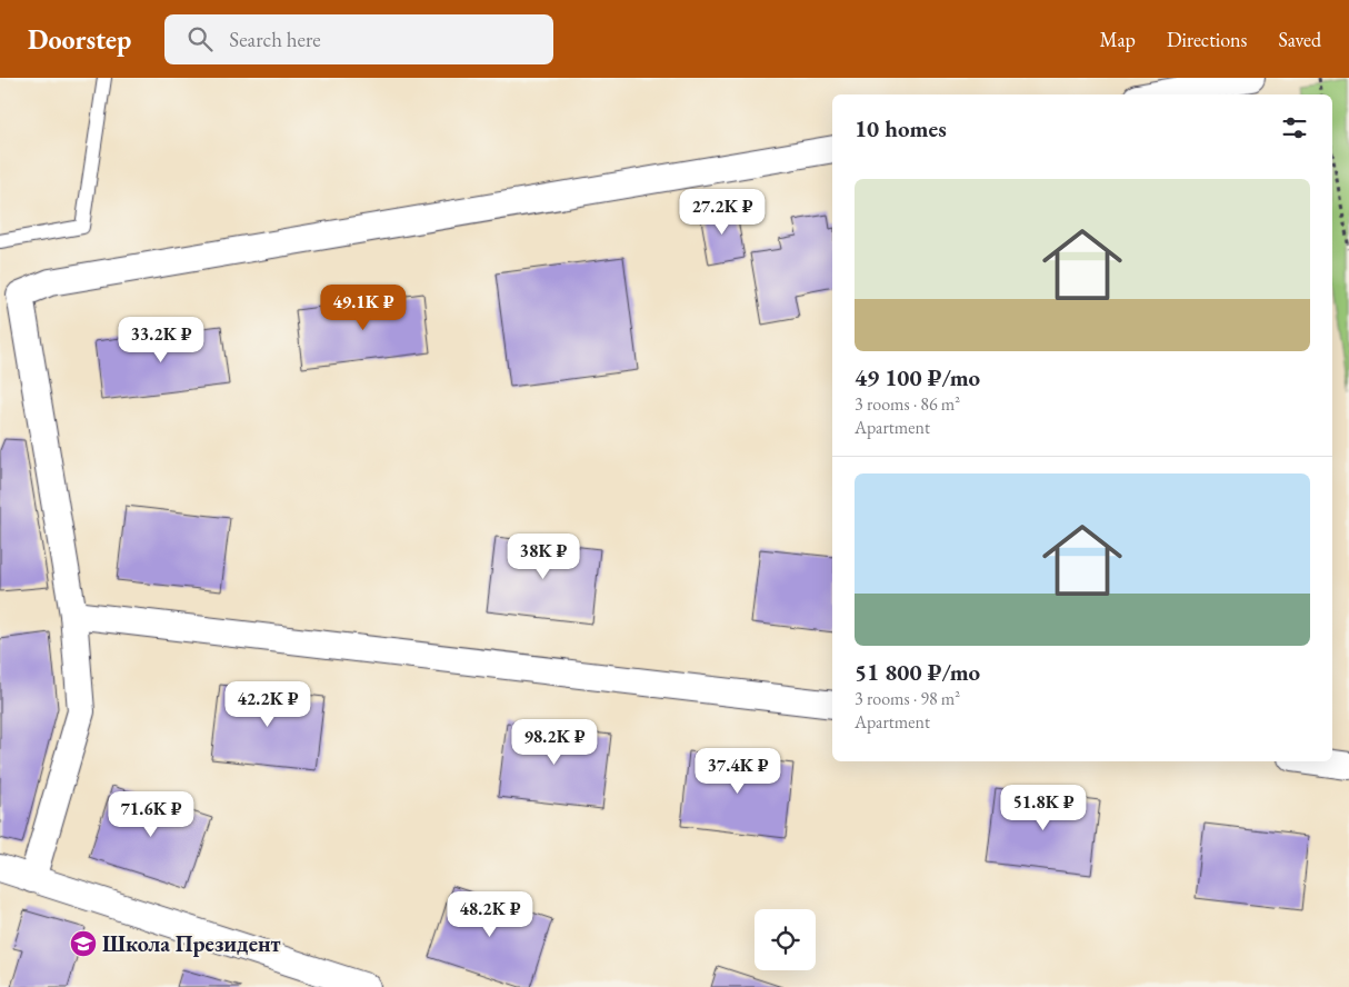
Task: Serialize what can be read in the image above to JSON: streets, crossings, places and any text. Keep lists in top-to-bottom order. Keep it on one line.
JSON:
{"places":{"school or university":["Школа Президент"]},"page":{"header":"Doorstep","search":"Search here","nav":["Map","Directions","Saved"],"heading":"10 homes","list":[{"name":"49 100 ₽/mo","note":"3 rooms · 86 m² · Apartment"},{"name":"51 800 ₽/mo","note":"3 rooms · 98 m² · Apartment"}],"price":["27.2K ₽","49.1K ₽","33.2K ₽","38K ₽","42.2K ₽","98.2K ₽","37.4K ₽","51.8K ₽","71.6K ₽","48.2K ₽"]}}
